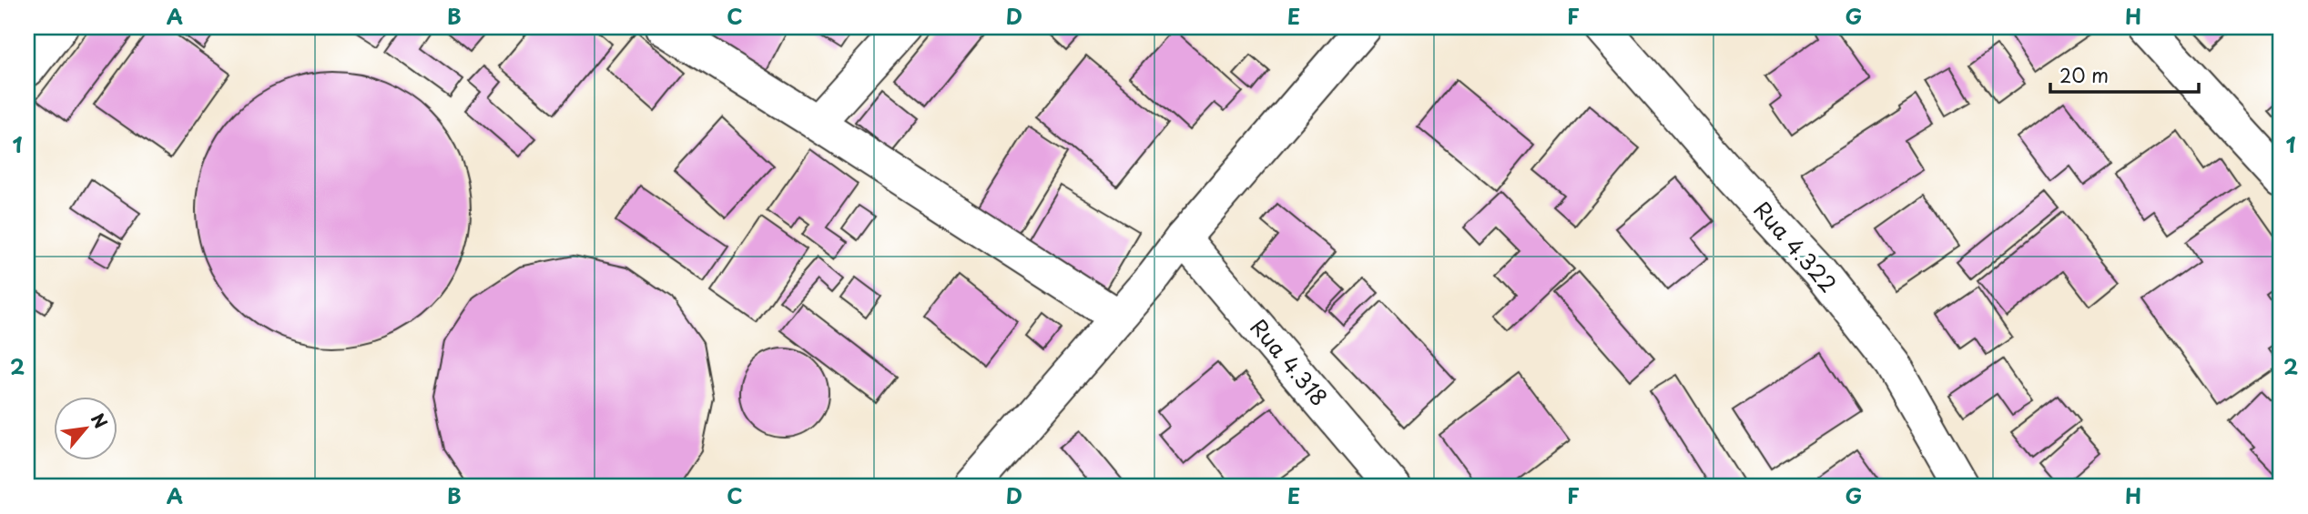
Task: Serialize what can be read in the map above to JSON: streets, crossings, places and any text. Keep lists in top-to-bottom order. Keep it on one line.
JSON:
{"streets":{"street":["Rua 4.322","Rua 4.318"]},"scale_bar":"20 m","north":"top right","grid":{"columns":["A","B","C","D","E","F","G","H"],"rows":["1","2"]}}
